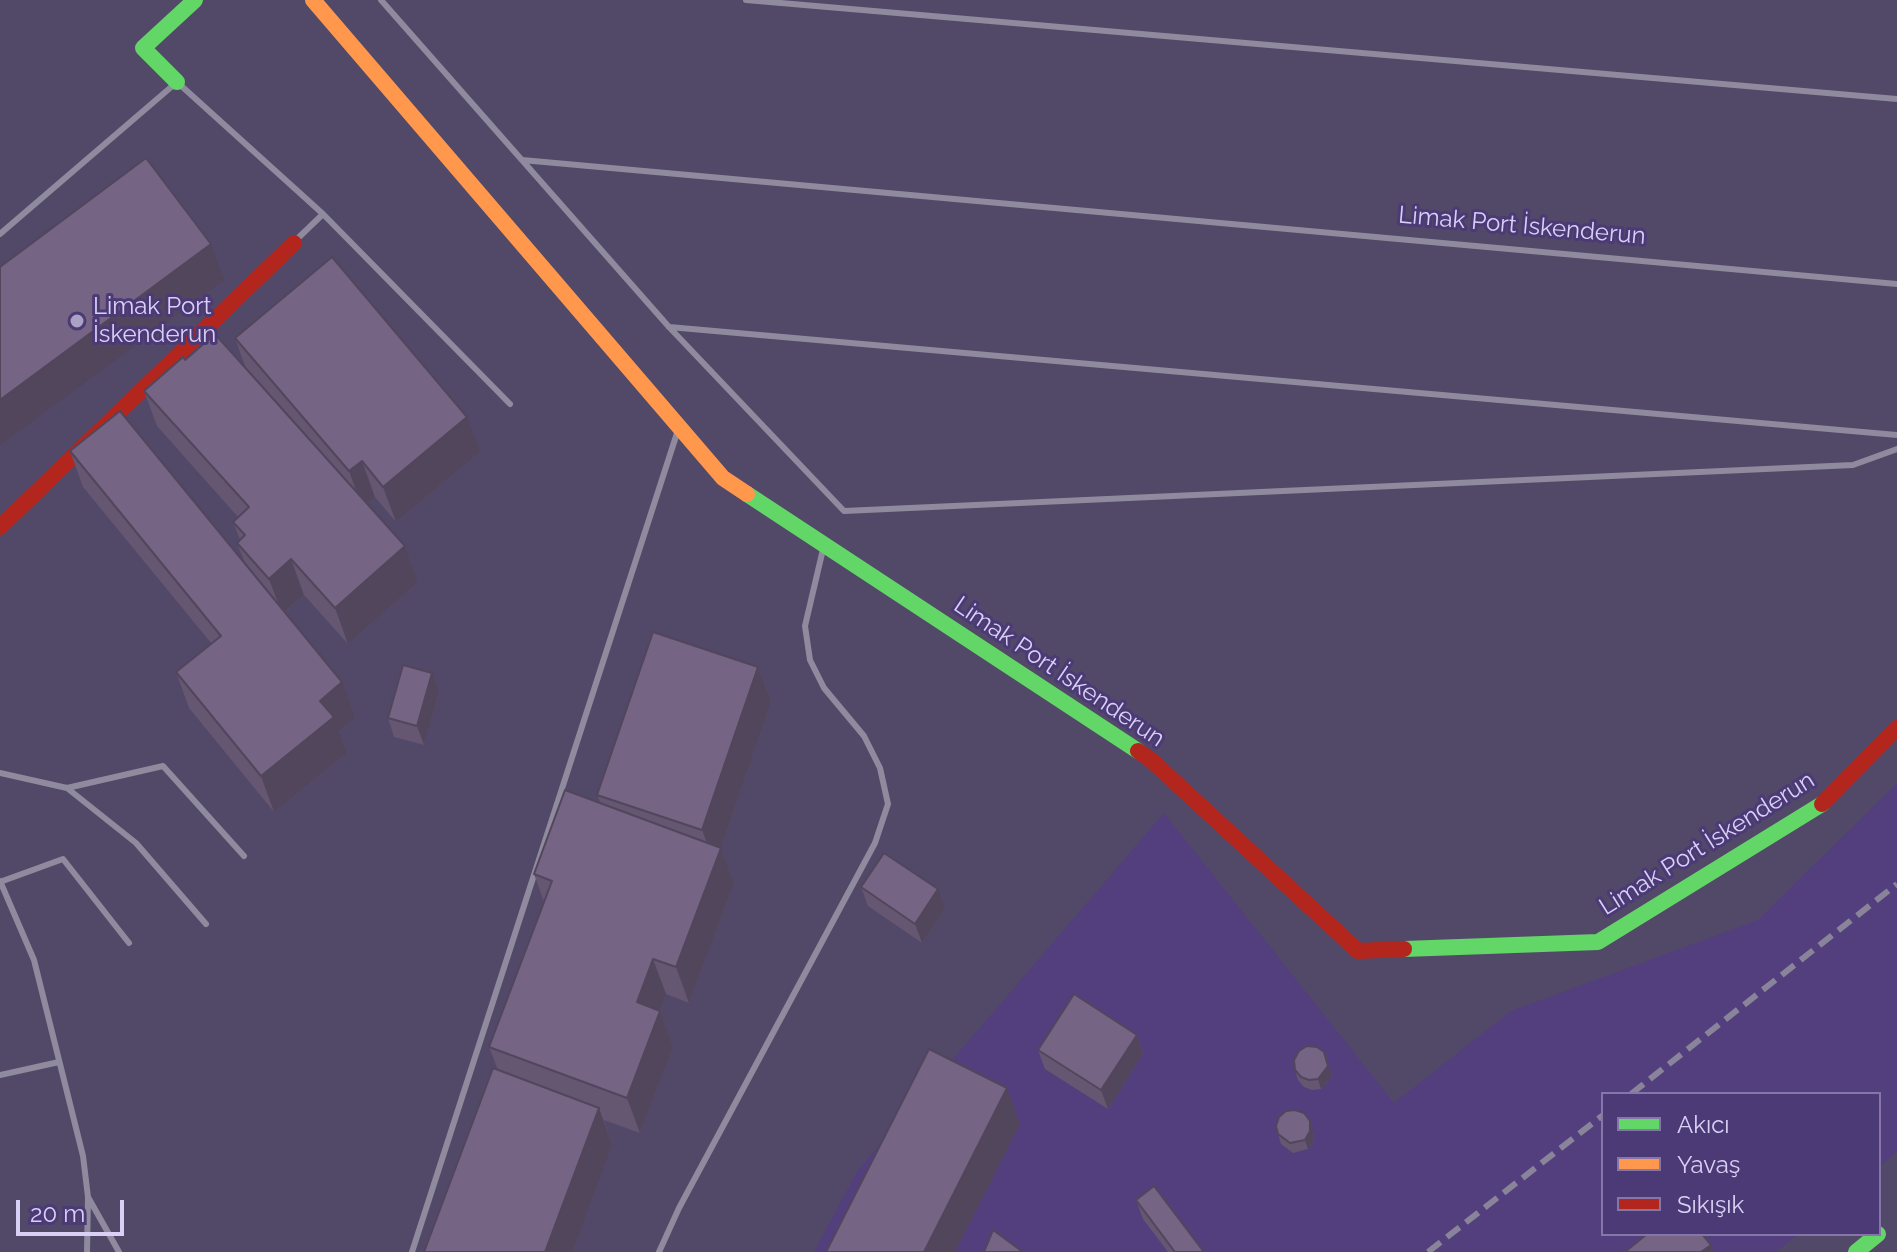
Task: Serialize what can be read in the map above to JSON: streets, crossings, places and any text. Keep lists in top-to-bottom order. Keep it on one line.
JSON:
{"streets":{"main road":["Limak Port İskenderun"]},"places":["Limak Port İskenderun"],"legend":["Akıcı","Yavaş","Sıkışık"],"scale_bar":"20 m"}
